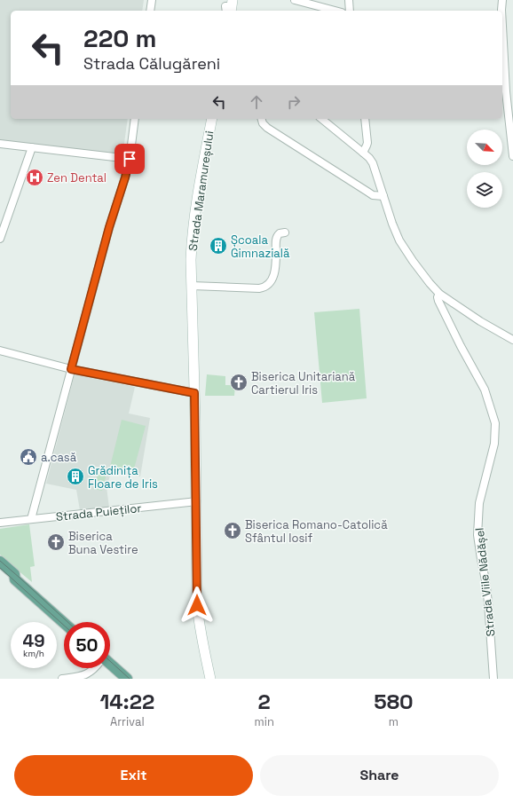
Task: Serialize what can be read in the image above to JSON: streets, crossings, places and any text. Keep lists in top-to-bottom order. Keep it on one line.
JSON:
{"streets":{"main road":["Strada Maramureșului"],"street":["Strada Puieților","Strada Viile Nădășel"]},"crossings":[["Strada Maramureșului","Strada Puieților"]],"places":{"hospital":["Zen Dental"],"building":["Școala Gimnazială","Grădinița Floare de Iris"],"church":["Biserica Unitariană Cartierul Iris","Biserica Romano-Catolică Sfântul Iosif","Biserica Buna Vestire"],"public building":["a.casă"]},"north":"bottom right","page":{"turn":["220 m","Strada Călugăreni"],"speed":"49 km/h","limit":"50","eta":["14:22","Arrival","2","min","580","m"],"buttons":["Exit","Share"]}}
